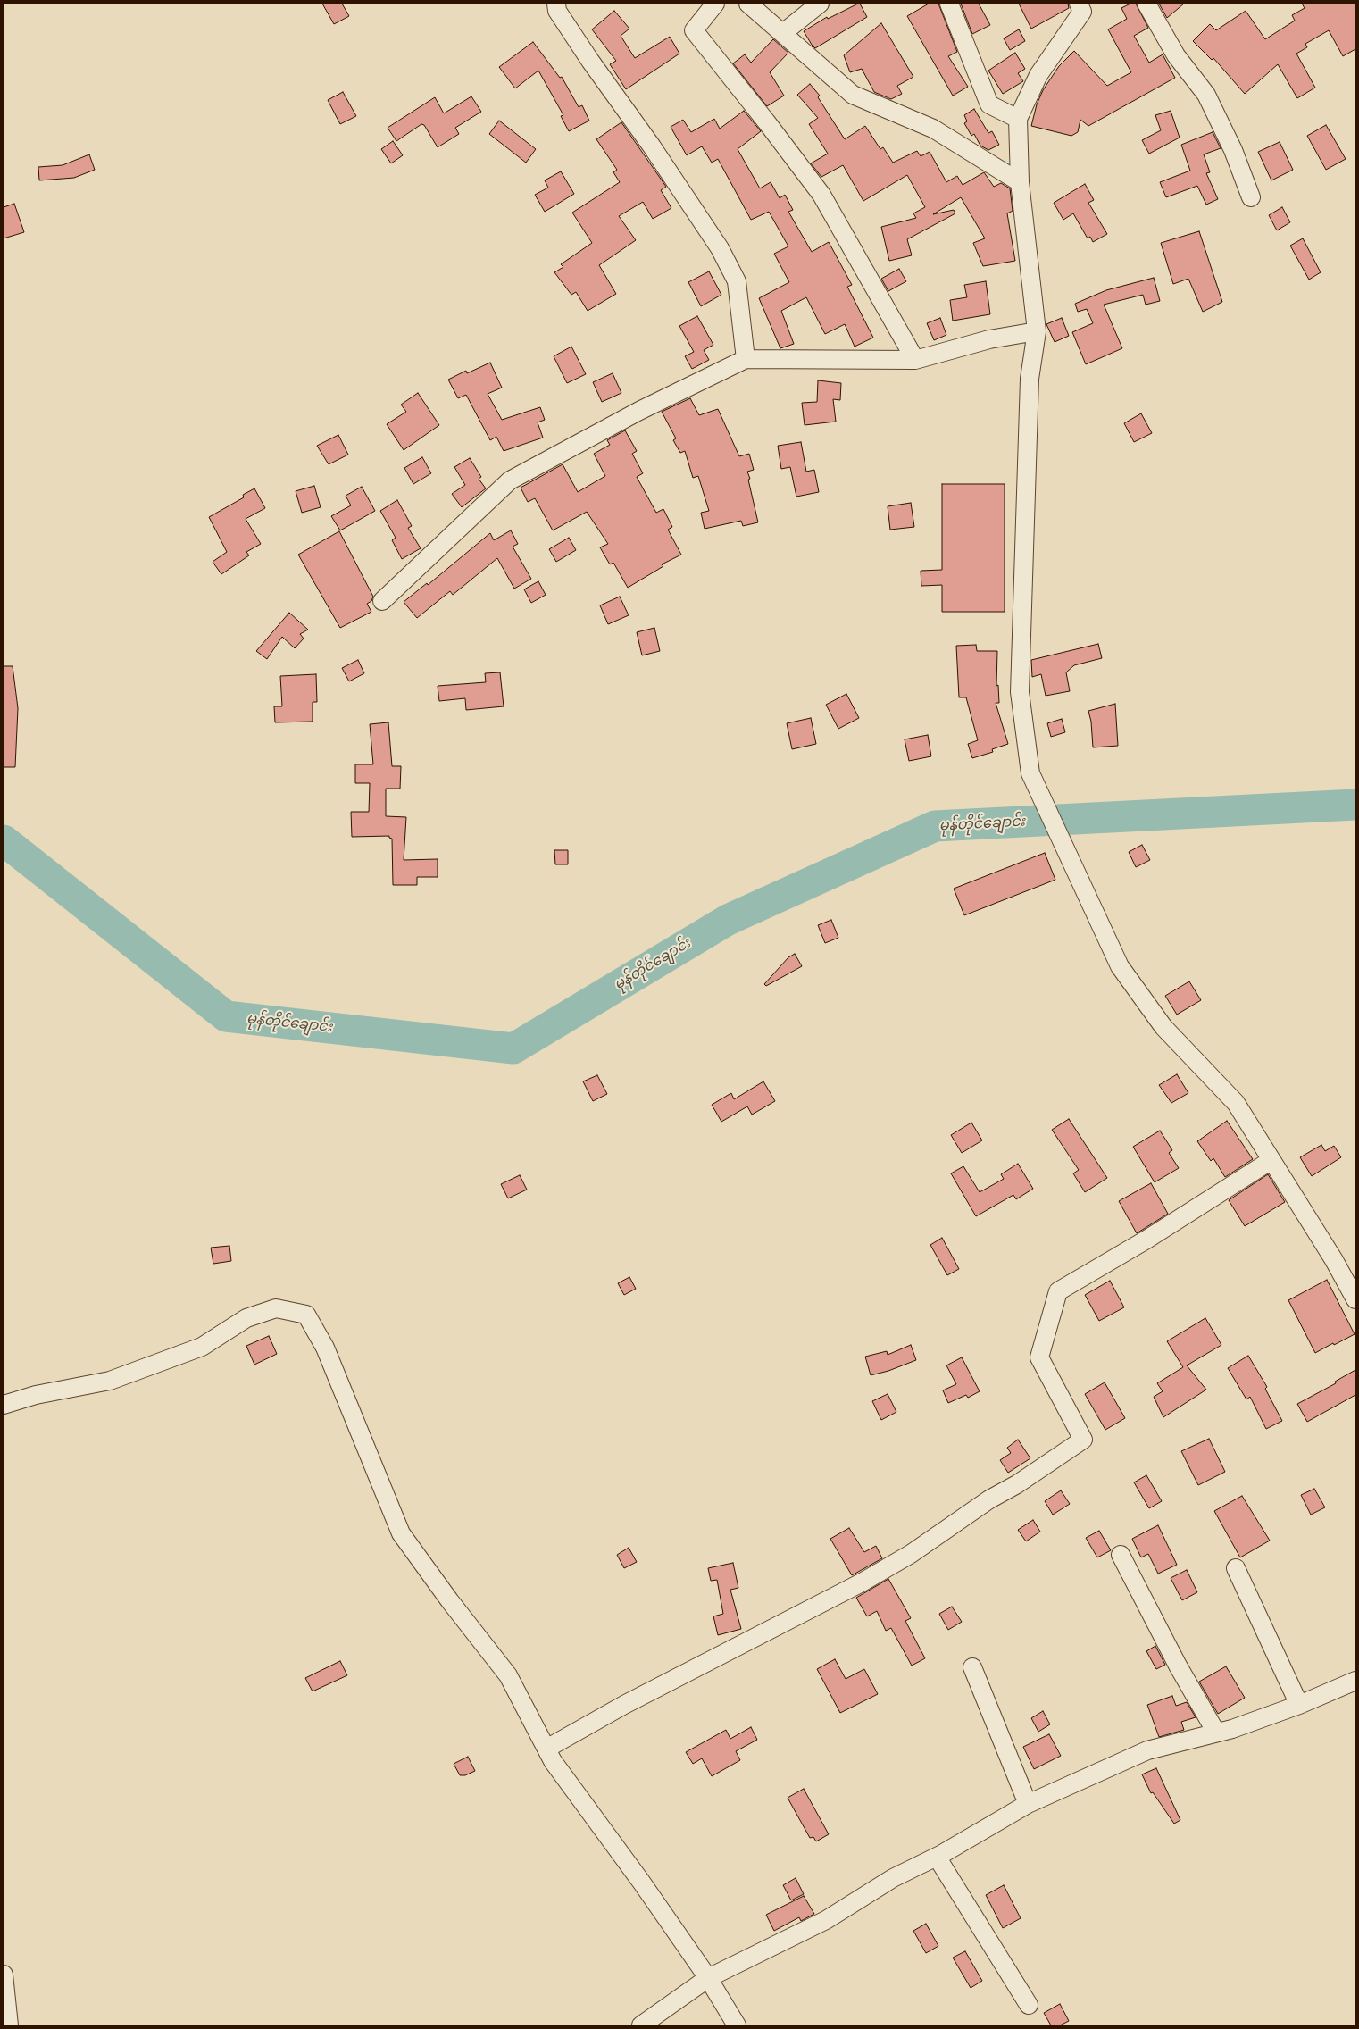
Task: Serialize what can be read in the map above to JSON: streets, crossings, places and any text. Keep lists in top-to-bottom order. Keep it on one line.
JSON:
{"water":["မုန်တိုင်ချောင်း"]}
